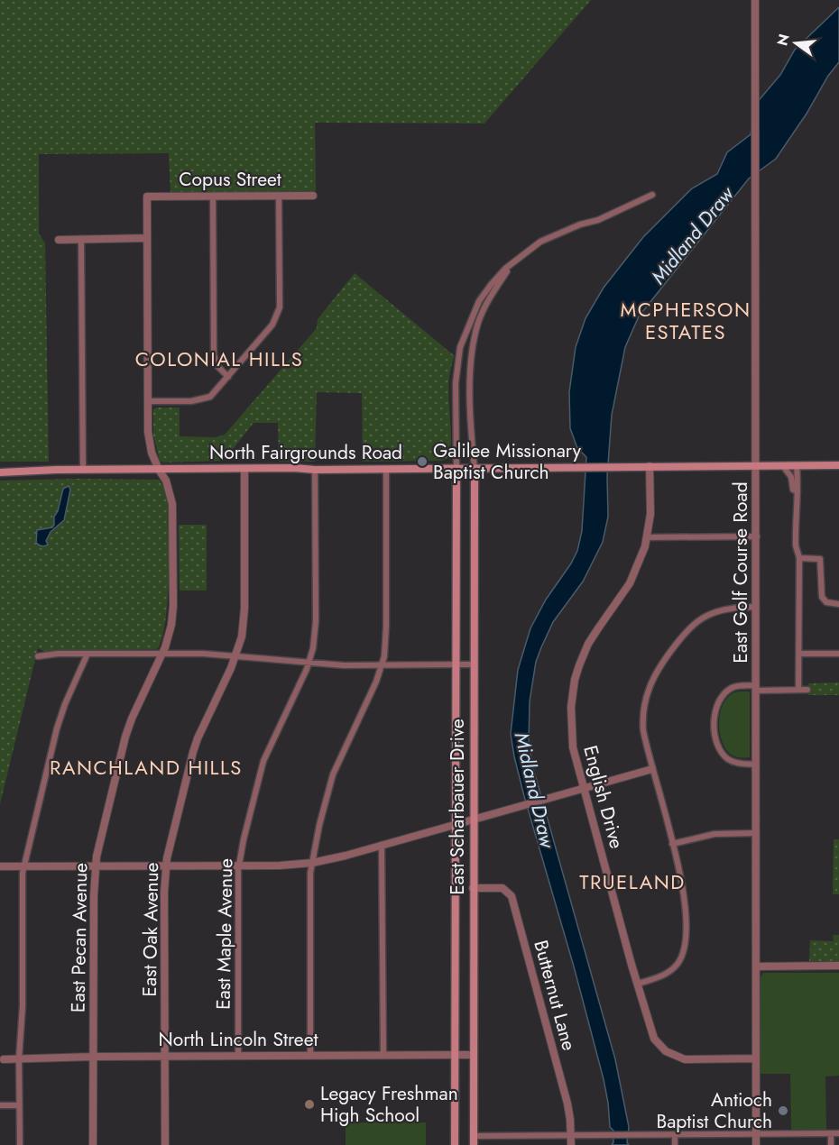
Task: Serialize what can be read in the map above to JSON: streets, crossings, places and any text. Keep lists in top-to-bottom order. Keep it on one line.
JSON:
{"streets":{"main road":["North Fairgrounds Road","East Scharbauer Drive"],"street":["Copus Street","East Golf Course Road","English Drive","East Oak Avenue","East Maple Avenue","East Pecan Avenue","Butternut Lane","North Lincoln Street"]},"crossings":[["Copus Street","East Pecan Avenue"],["North Fairgrounds Road","East Golf Course Road"],["North Fairgrounds Road","English Drive"],["North Fairgrounds Road","East Scharbauer Drive"],["North Fairgrounds Road","East Oak Avenue"],["North Fairgrounds Road","East Maple Avenue"],["North Fairgrounds Road","East Pecan Avenue"],["East Golf Course Road","English Drive"],["East Scharbauer Drive","Butternut Lane"],["East Scharbauer Drive","North Lincoln Street"],["East Oak Avenue","North Lincoln Street"],["East Maple Avenue","North Lincoln Street"],["East Pecan Avenue","North Lincoln Street"]],"districts":["MCPHERSON ESTATES","COLONIAL HILLS","RANCHLAND HILLS","TRUELAND"],"water":["Midland Draw"],"places":["Galilee Missionary Baptist Church","Legacy Freshman High School","Antioch Baptist Church"],"north":"left"}
